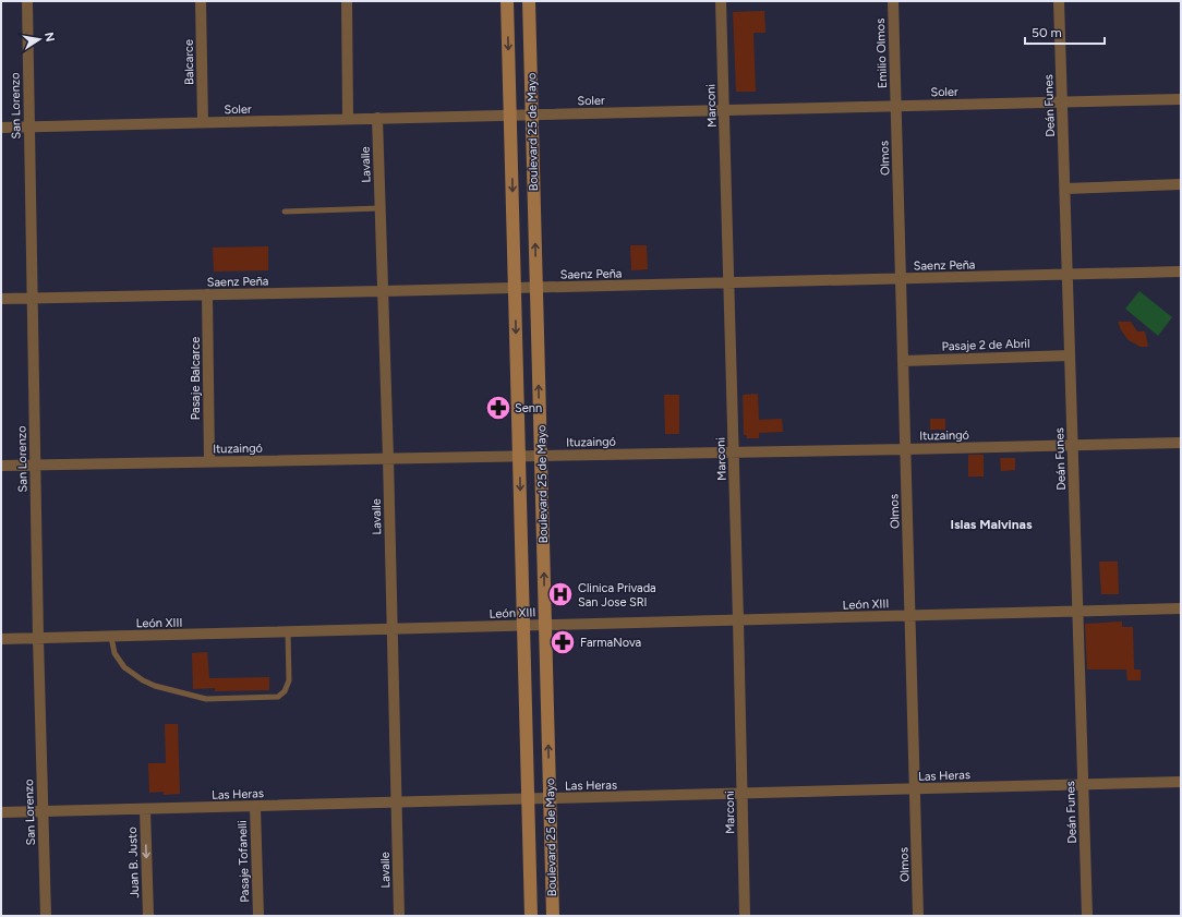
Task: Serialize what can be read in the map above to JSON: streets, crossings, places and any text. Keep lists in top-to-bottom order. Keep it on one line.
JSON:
{"streets":{"street":["Emilio Olmos","Balcarce","Soler","San Lorenzo","Marconi","Deán Funes","Boulevard 25 de Mayo","Olmos","Lavalle","Saenz Peña","Pasaje 2 de Abril","Pasaje Balcarce","Ituzaingó","León XIII","Las Heras","Pasaje Tofanelli","Juan B. Justo"]},"crossings":[["Emilio Olmos","Soler"],["Emilio Olmos","Olmos"],["Balcarce","Soler"],["Soler","San Lorenzo"],["Soler","Marconi"],["Soler","Deán Funes"],["Soler","Boulevard 25 de Mayo"],["Soler","Olmos"],["Soler","Lavalle"],["San Lorenzo","Saenz Peña"],["San Lorenzo","Ituzaingó"],["San Lorenzo","León XIII"],["San Lorenzo","Las Heras"],["Marconi","Saenz Peña"],["Marconi","Ituzaingó"],["Marconi","León XIII"],["Marconi","Las Heras"],["Deán Funes","Saenz Peña"],["Deán Funes","Pasaje 2 de Abril"],["Deán Funes","Ituzaingó"],["Deán Funes","León XIII"],["Deán Funes","Las Heras"],["Boulevard 25 de Mayo","Saenz Peña"],["Boulevard 25 de Mayo","Ituzaingó"],["Boulevard 25 de Mayo","León XIII"],["Boulevard 25 de Mayo","Las Heras"],["Olmos","Saenz Peña"],["Olmos","Pasaje 2 de Abril"],["Olmos","Ituzaingó"],["Olmos","León XIII"],["Olmos","Las Heras"],["Lavalle","Saenz Peña"],["Lavalle","Ituzaingó"],["Lavalle","León XIII"],["Lavalle","Las Heras"],["Saenz Peña","Pasaje Balcarce"],["Pasaje Balcarce","Ituzaingó"],["Las Heras","Pasaje Tofanelli"],["Las Heras","Juan B. Justo"]],"one_way":["Juan B. Justo"],"districts":["Islas Malvinas"],"places":{"pharmacy":["Senn","FarmaNova"],"hospital":["Clinica Privada San Jose SRl"]},"scale_bar":"50 m","north":"right"}
